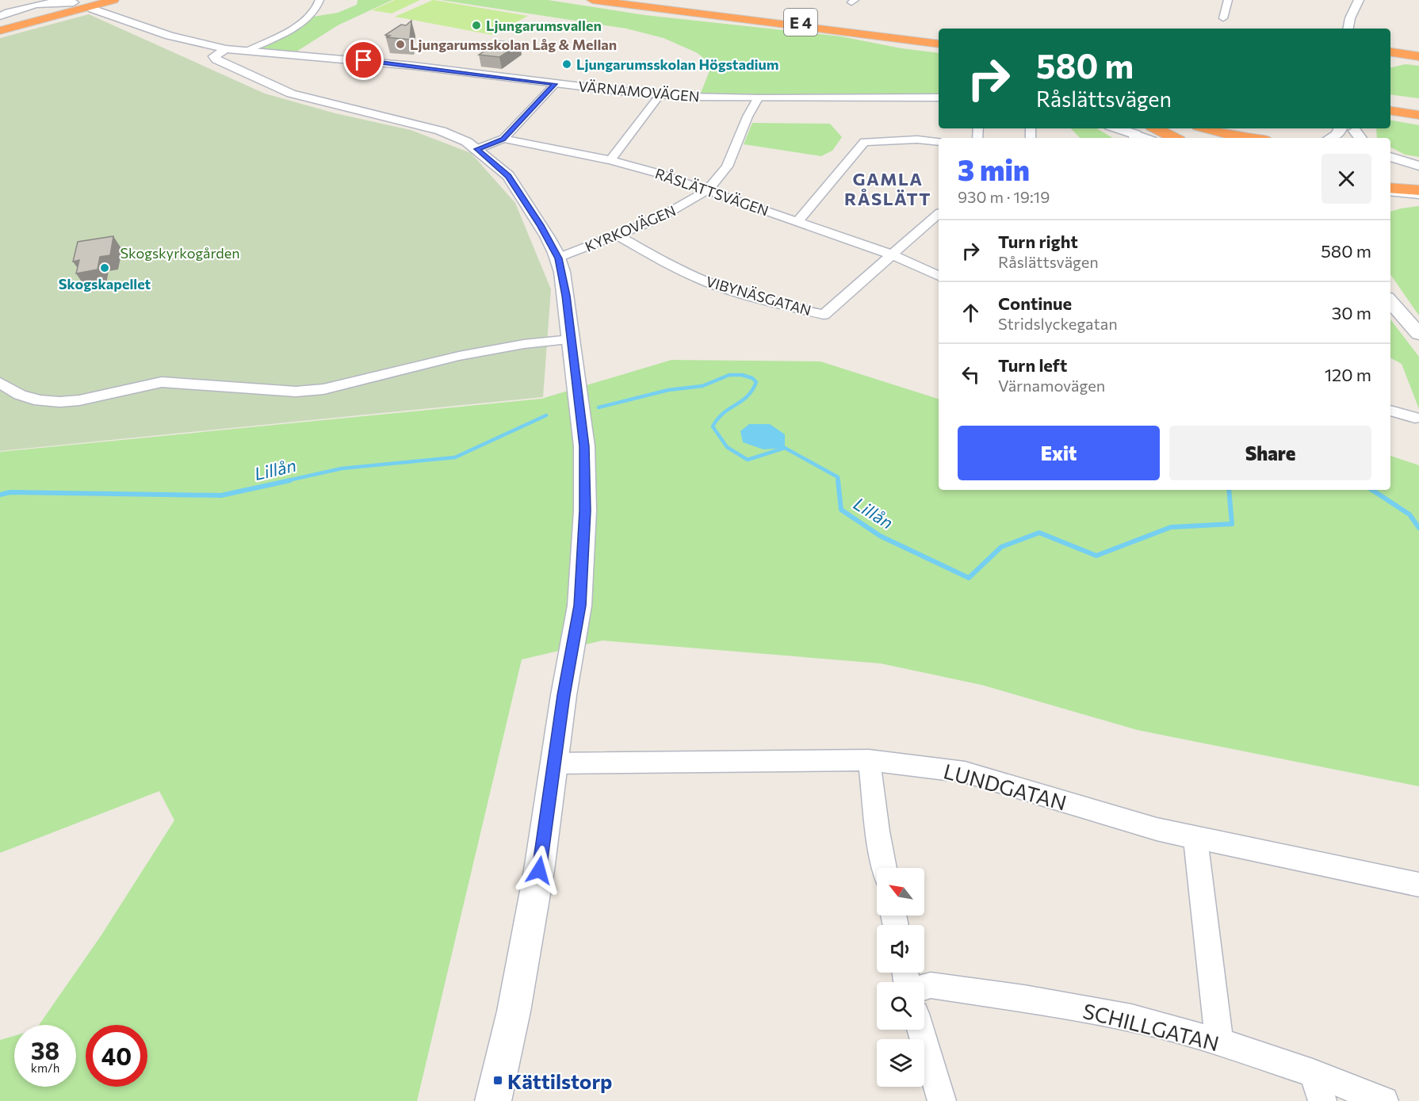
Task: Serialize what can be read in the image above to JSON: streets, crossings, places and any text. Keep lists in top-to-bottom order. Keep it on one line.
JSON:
{"streets":{"highway":["E 4"],"street":["VÄRNAMOVÄGEN","RÅSLÄTTSVÄGEN","KYRKOVÄGEN","VIBYNÄSGATAN","LUNDGATAN","SCHILLGATAN"]},"crossings":[["VÄRNAMOVÄGEN","KYRKOVÄGEN"],["RÅSLÄTTSVÄGEN","KYRKOVÄGEN"],["RÅSLÄTTSVÄGEN","VIBYNÄSGATAN"],["KYRKOVÄGEN","VIBYNÄSGATAN"]],"districts":["GAMLA RÅSLÄTT"],"water":["Lillån"],"parks":["Skogskyrkogården"],"places":{"other":["Ljungarumsvallen","Ljungarumsskolan Låg & Mellan","Ljungarumsskolan Högstadium","Skogskapellet"],"transit":["Kättilstorp"]},"north":"top left","page":{"turn":["580 m","Råslättsvägen"],"heading":["3 min","930 m · 19:19"],"list":[{"name":"Turn right","note":"Råslättsvägen","value":"580 m"},{"name":"Continue","note":"Stridslyckegatan","value":"30 m"},{"name":"Turn left","note":"Värnamovägen","value":"120 m"}],"buttons":["Exit","Share"],"speed":"38 km/h","limit":"40"}}
